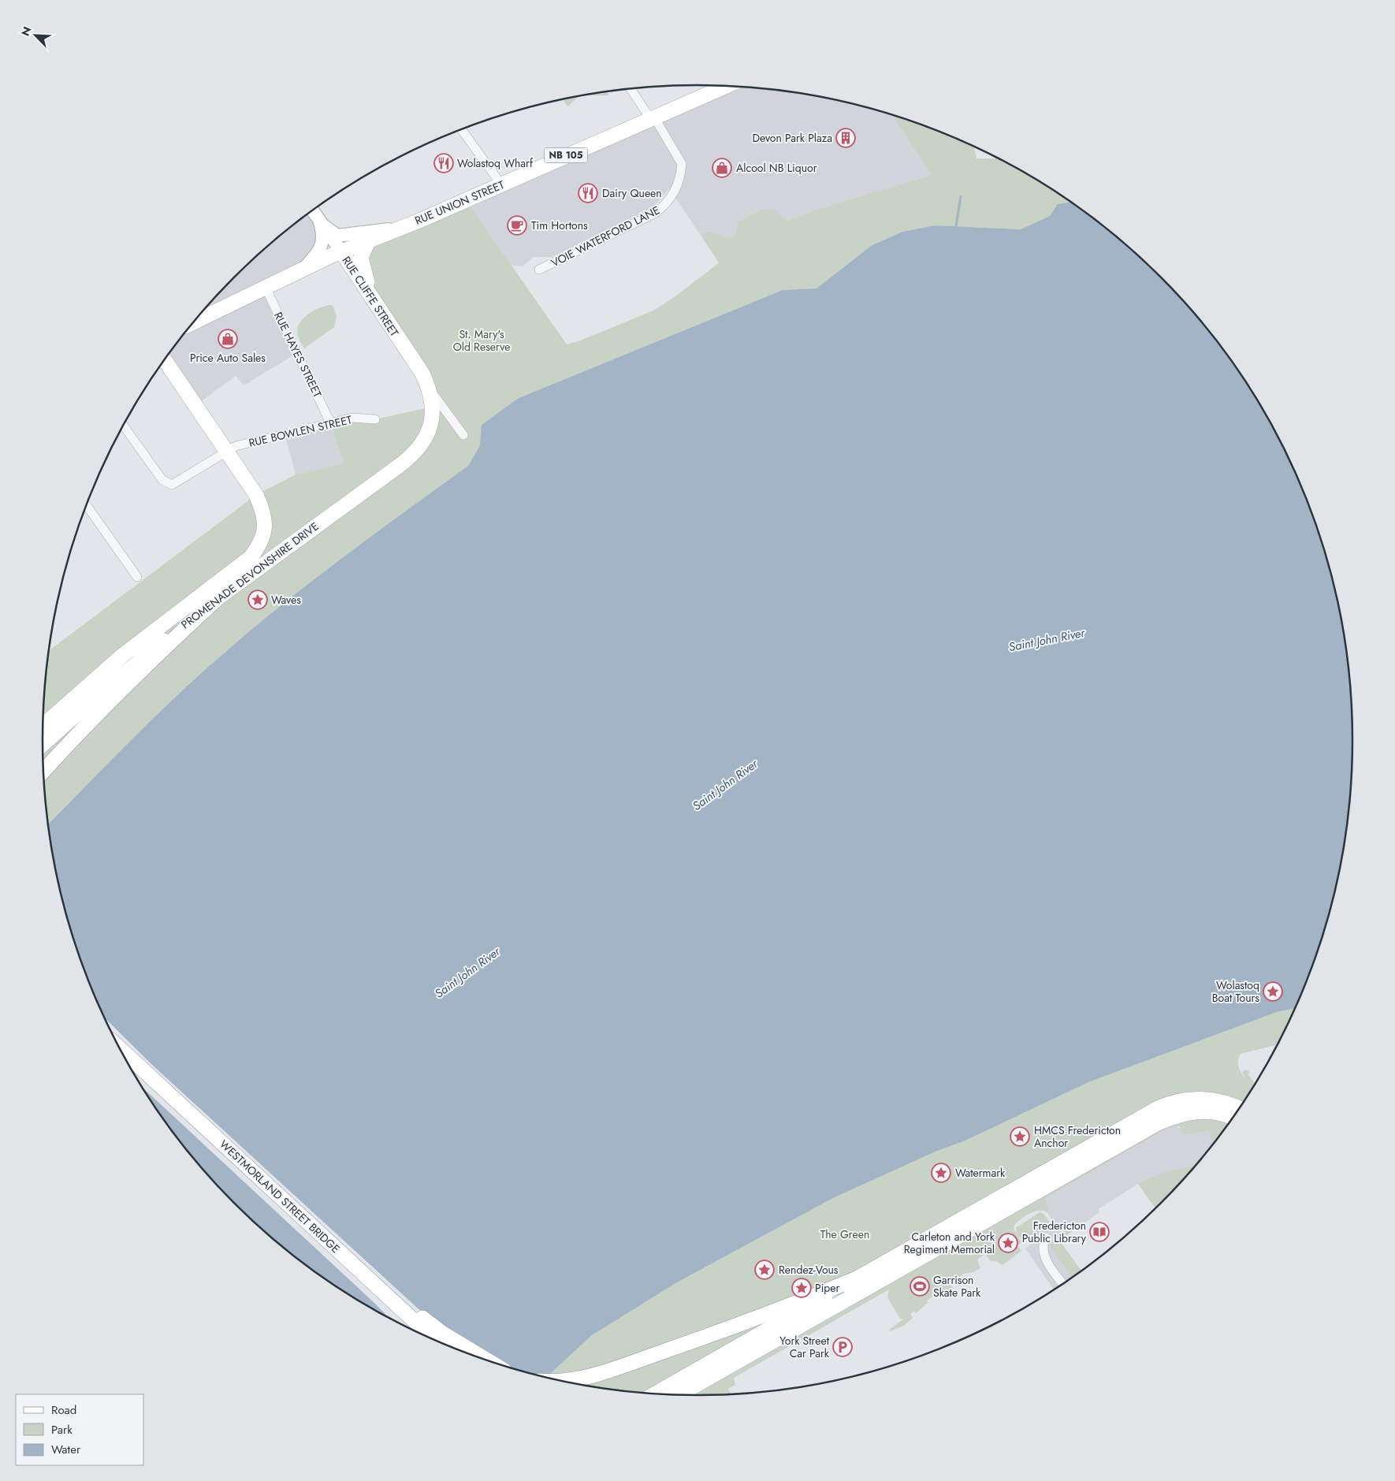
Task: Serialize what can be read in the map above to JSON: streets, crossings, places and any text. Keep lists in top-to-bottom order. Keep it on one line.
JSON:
{"streets":{"main road":["NB 105","RUE UNION STREET","RUE CLIFFE STREET","PROMENADE DEVONSHIRE DRIVE","WESTMORLAND STREET BRIDGE"],"street":["VOIE WATERFORD LANE","RUE HAYES STREET","RUE BOWLEN STREET"]},"crossings":[["RUE UNION STREET","VOIE WATERFORD LANE"],["RUE UNION STREET","RUE CLIFFE STREET"],["RUE UNION STREET","RUE HAYES STREET"],["RUE CLIFFE STREET","PROMENADE DEVONSHIRE DRIVE"],["RUE HAYES STREET","RUE BOWLEN STREET"],["RUE BOWLEN STREET","PROMENADE DEVONSHIRE DRIVE"]],"water":["Saint John River"],"parks":["St. Mary's Old Reserve","The Green"],"places":{"building":["Devon Park Plaza"],"restaurant":["Wolastoq Wharf","Dairy Queen"],"shop":["Alcool NB Liquor","Price Auto Sales"],"cafe":["Tim Hortons"],"place":["Waves","Wolastoq Boat Tours","HMCS Fredericton Anchor","Watermark","Carleton and York Regiment Memorial","Rendez-Vous","Piper"],"library":["Fredericton Public Library"],"sports":["Garrison Skate Park"],"parking":["York Street Car Park"]},"legend":["Road","Park","Water"],"north":"top left"}
